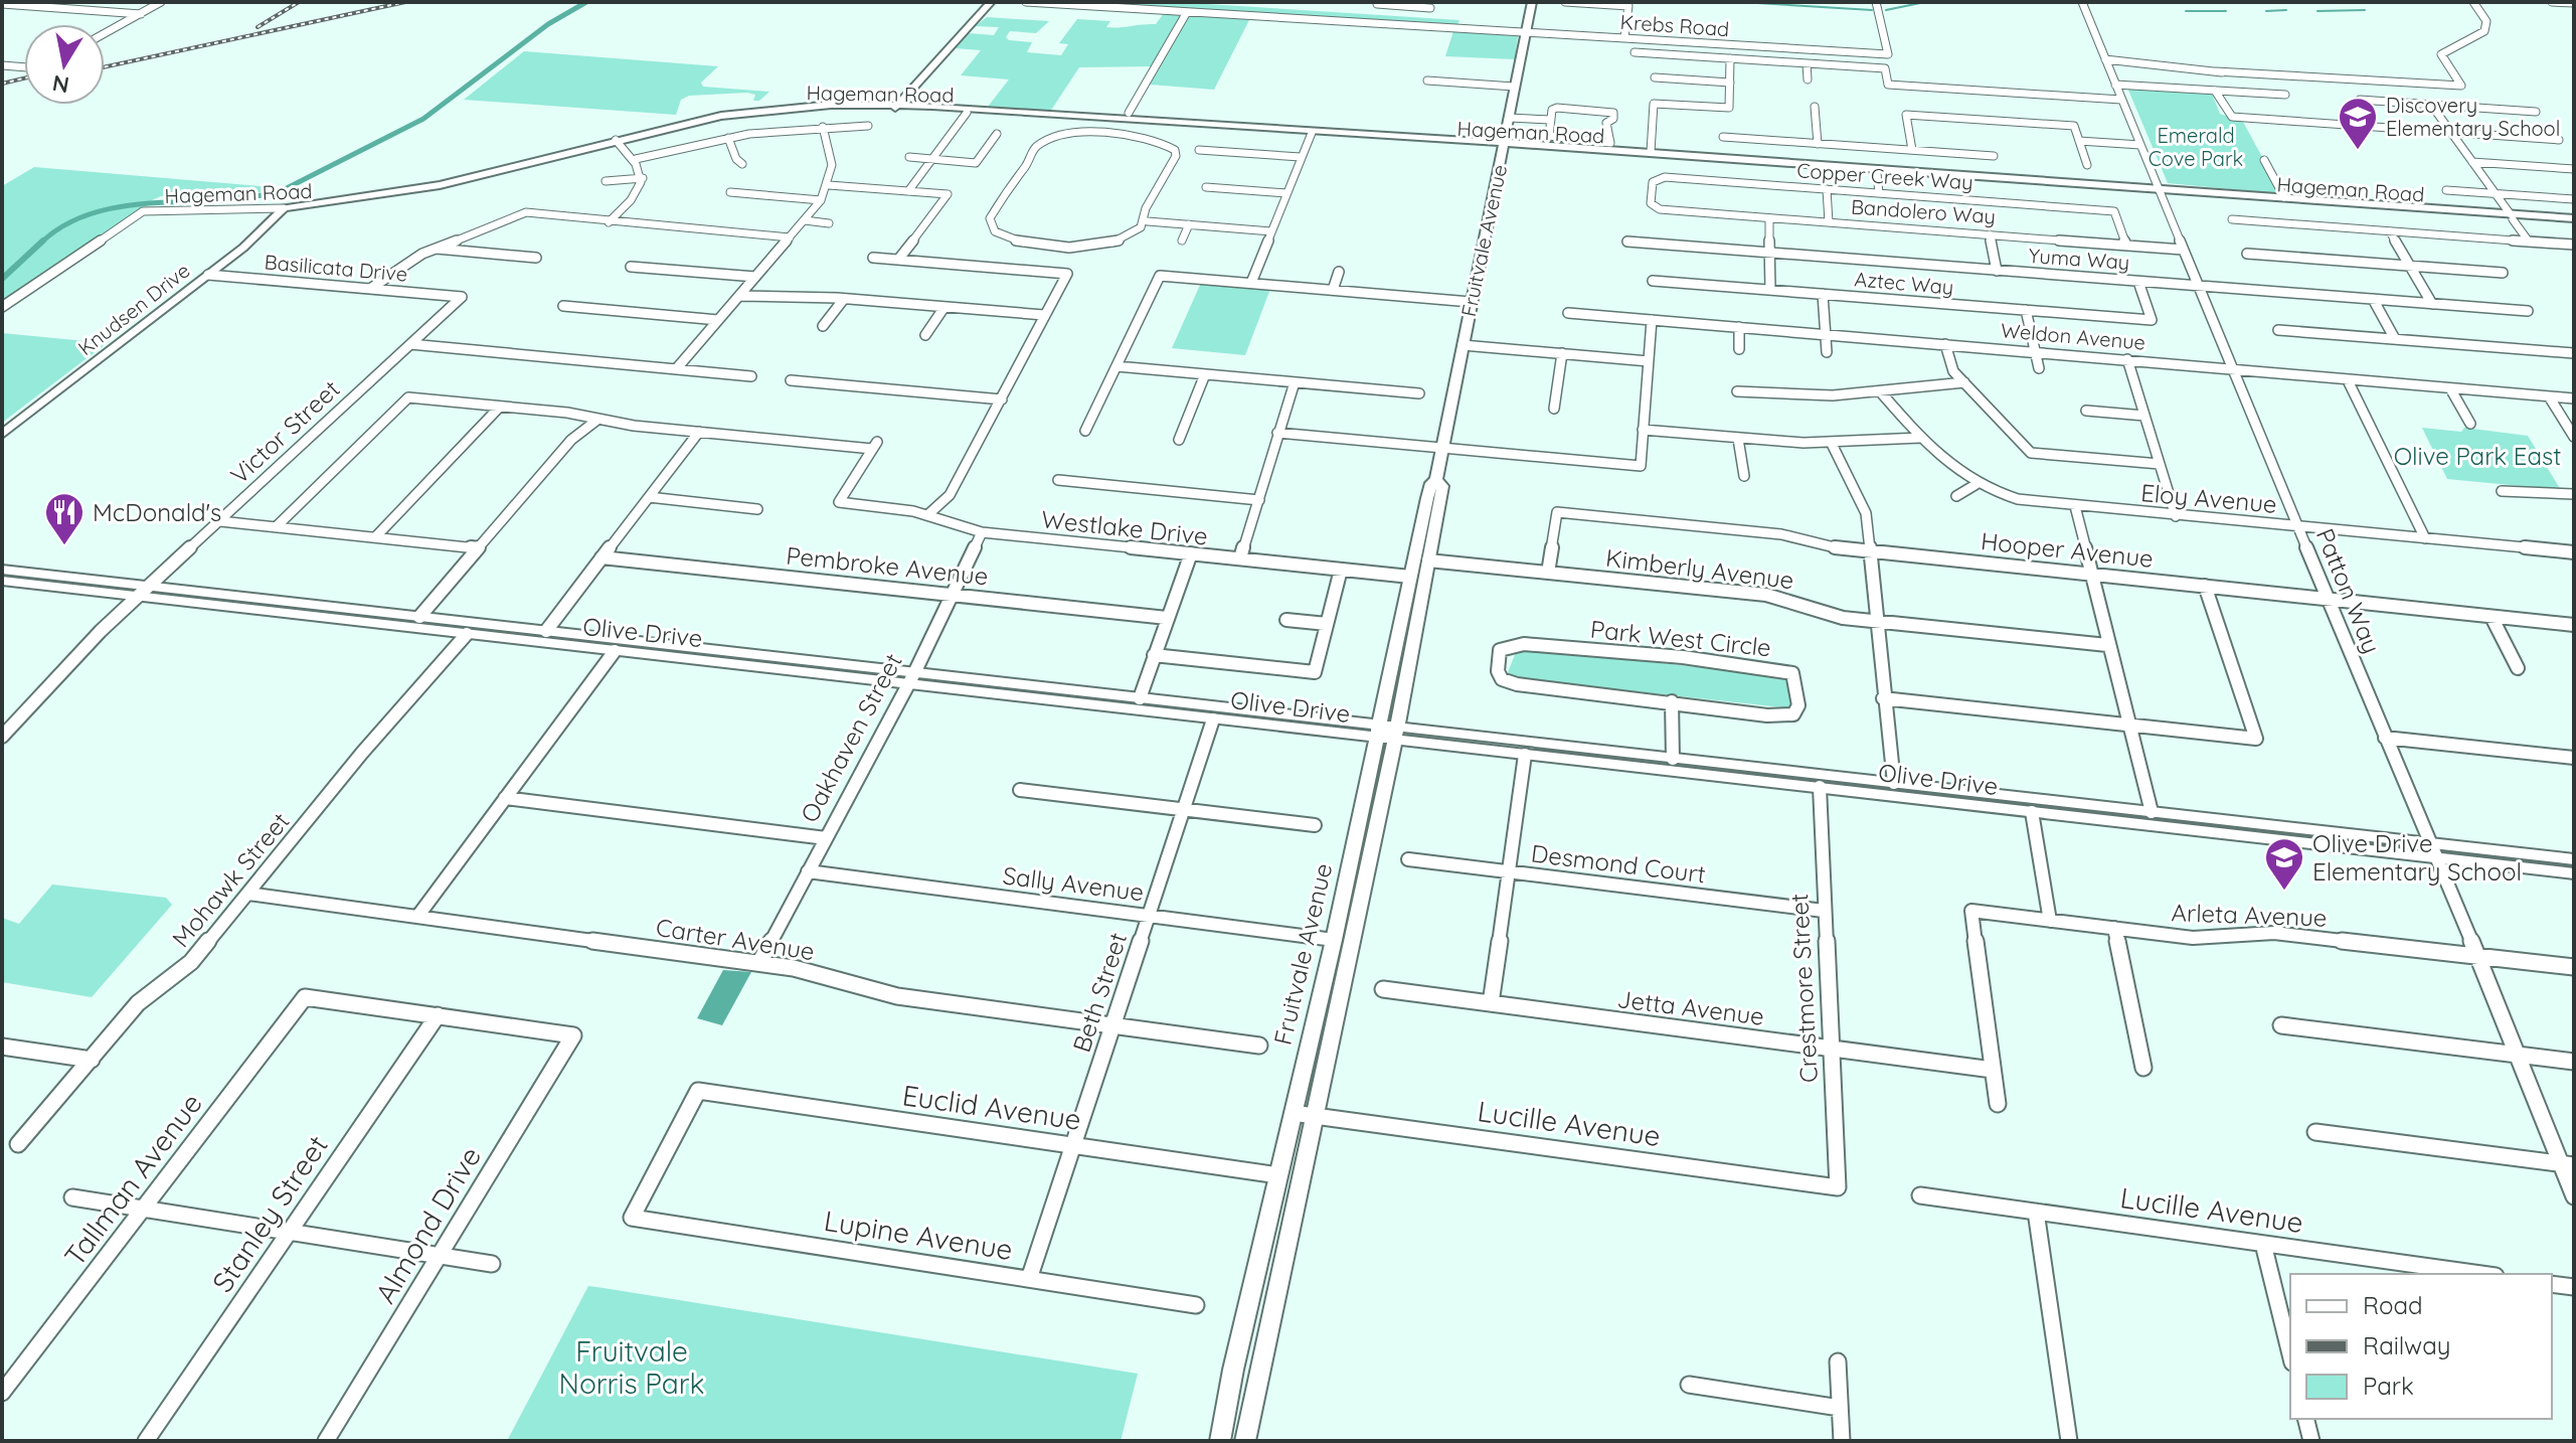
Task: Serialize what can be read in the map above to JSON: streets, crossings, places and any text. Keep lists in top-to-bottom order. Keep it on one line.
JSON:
{"streets":{"main road":["Hageman Road","Fruitvale Avenue","Knudsen Drive","Olive Drive"],"street":["Krebs Road","Copper Creek Way","Bandolero Way","Yuma Way","Basilicata Drive","Aztec Way","Weldon Avenue","Victor Street","Eloy Avenue","Westlake Drive","Hooper Avenue","Pembroke Avenue","Kimberly Avenue","Patton Way","Park West Circle","Oakhaven Street","Desmond Court","Mohawk Street","Sally Avenue","Arleta Avenue","Carter Avenue","Crestmore Street","Beth Street","Jetta Avenue","Euclid Avenue","Lucille Avenue","Tallman Avenue","Stanley Street","Almond Drive","Lupine Avenue"]},"crossings":[["Krebs Road","Fruitvale Avenue"],["Hageman Road","Fruitvale Avenue"],["Hageman Road","Knudsen Drive"],["Hageman Road","Patton Way"],["Copper Creek Way","Bandolero Way"],["Bandolero Way","Patton Way"],["Fruitvale Avenue","Westlake Drive"],["Fruitvale Avenue","Kimberly Avenue"],["Fruitvale Avenue","Olive Drive"],["Fruitvale Avenue","Sally Avenue"],["Fruitvale Avenue","Euclid Avenue"],["Fruitvale Avenue","Lucille Avenue"],["Yuma Way","Aztec Way"],["Yuma Way","Patton Way"],["Basilicata Drive","Knudsen Drive"],["Basilicata Drive","Victor Street"],["Weldon Avenue","Patton Way"],["Victor Street","Olive Drive"],["Eloy Avenue","Patton Way"],["Westlake Drive","Oakhaven Street"],["Hooper Avenue","Kimberly Avenue"],["Hooper Avenue","Patton Way"],["Pembroke Avenue","Oakhaven Street"],["Patton Way","Olive Drive"],["Patton Way","Arleta Avenue"],["Olive Drive","Oakhaven Street"],["Olive Drive","Mohawk Street"],["Olive Drive","Crestmore Street"],["Olive Drive","Beth Street"],["Oakhaven Street","Sally Avenue"],["Oakhaven Street","Carter Avenue"],["Desmond Court","Crestmore Street"],["Mohawk Street","Carter Avenue"],["Sally Avenue","Beth Street"],["Arleta Avenue","Jetta Avenue"],["Carter Avenue","Beth Street"],["Crestmore Street","Jetta Avenue"],["Crestmore Street","Lucille Avenue"],["Beth Street","Euclid Avenue"],["Beth Street","Lupine Avenue"],["Euclid Avenue","Lupine Avenue"],["Tallman Avenue","Stanley Street"],["Tallman Avenue","Almond Drive"],["Stanley Street","Almond Drive"]],"parks":["Emerald Cove Park","Olive Park East","Fruitvale Norris Park"],"places":{"school or university":["Discovery Elementary School","Olive Drive Elementary School"],"restaurant":["McDonald's"]},"legend":["Road","Railway","Park"],"north":"bottom"}
